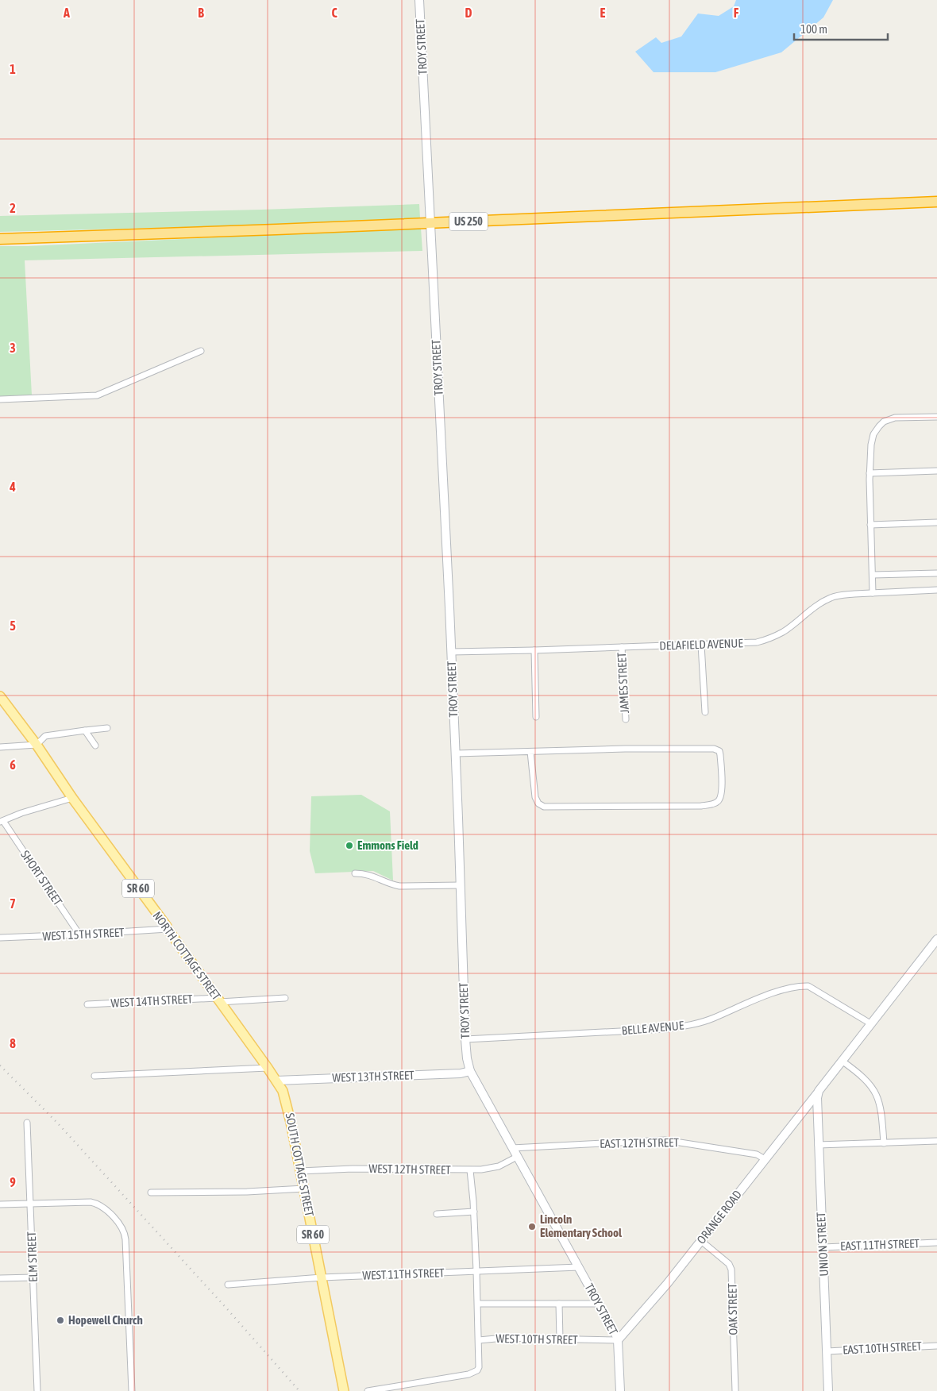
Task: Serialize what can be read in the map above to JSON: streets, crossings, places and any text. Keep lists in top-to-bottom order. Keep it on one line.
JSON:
{"streets":{"highway":["US 250"],"main road":["TROY STREET","SR 60","NORTH COTTAGE STREET","WEST 13TH STREET","SOUTH COTTAGE STREET","ORANGE ROAD","UNION STREET"],"street":["DELAFIELD AVENUE","JAMES STREET","SHORT STREET","WEST 15TH STREET","WEST 14TH STREET","BELLE AVENUE","EAST 12TH STREET","WEST 12TH STREET","EAST 11TH STREET","ELM STREET","WEST 11TH STREET","OAK STREET","WEST 10TH STREET","EAST 10TH STREET"]},"crossings":[["TROY STREET","US 250"],["TROY STREET","DELAFIELD AVENUE"],["TROY STREET","BELLE AVENUE"],["TROY STREET","WEST 13TH STREET"],["TROY STREET","EAST 12TH STREET"],["TROY STREET","WEST 12TH STREET"],["TROY STREET","ORANGE ROAD"],["TROY STREET","WEST 11TH STREET"],["TROY STREET","WEST 10TH STREET"],["DELAFIELD AVENUE","JAMES STREET"],["SHORT STREET","WEST 15TH STREET"],["WEST 15TH STREET","NORTH COTTAGE STREET"],["NORTH COTTAGE STREET","WEST 14TH STREET"],["NORTH COTTAGE STREET","WEST 13TH STREET"],["NORTH COTTAGE STREET","SOUTH COTTAGE STREET"],["BELLE AVENUE","ORANGE ROAD"],["WEST 13TH STREET","SOUTH COTTAGE STREET"],["EAST 12TH STREET","ORANGE ROAD"],["SOUTH COTTAGE STREET","WEST 12TH STREET"],["SOUTH COTTAGE STREET","WEST 11TH STREET"],["ORANGE ROAD","UNION STREET"],["ORANGE ROAD","OAK STREET"],["ORANGE ROAD","WEST 10TH STREET"],["UNION STREET","EAST 11TH STREET"],["UNION STREET","EAST 10TH STREET"]],"places":["Emmons Field","Lincoln Elementary School","Hopewell Church"],"scale_bar":"100 m","grid":{"columns":["A","B","C","D","E","F"],"rows":["1","2","3","4","5","6","7","8","9"]}}
